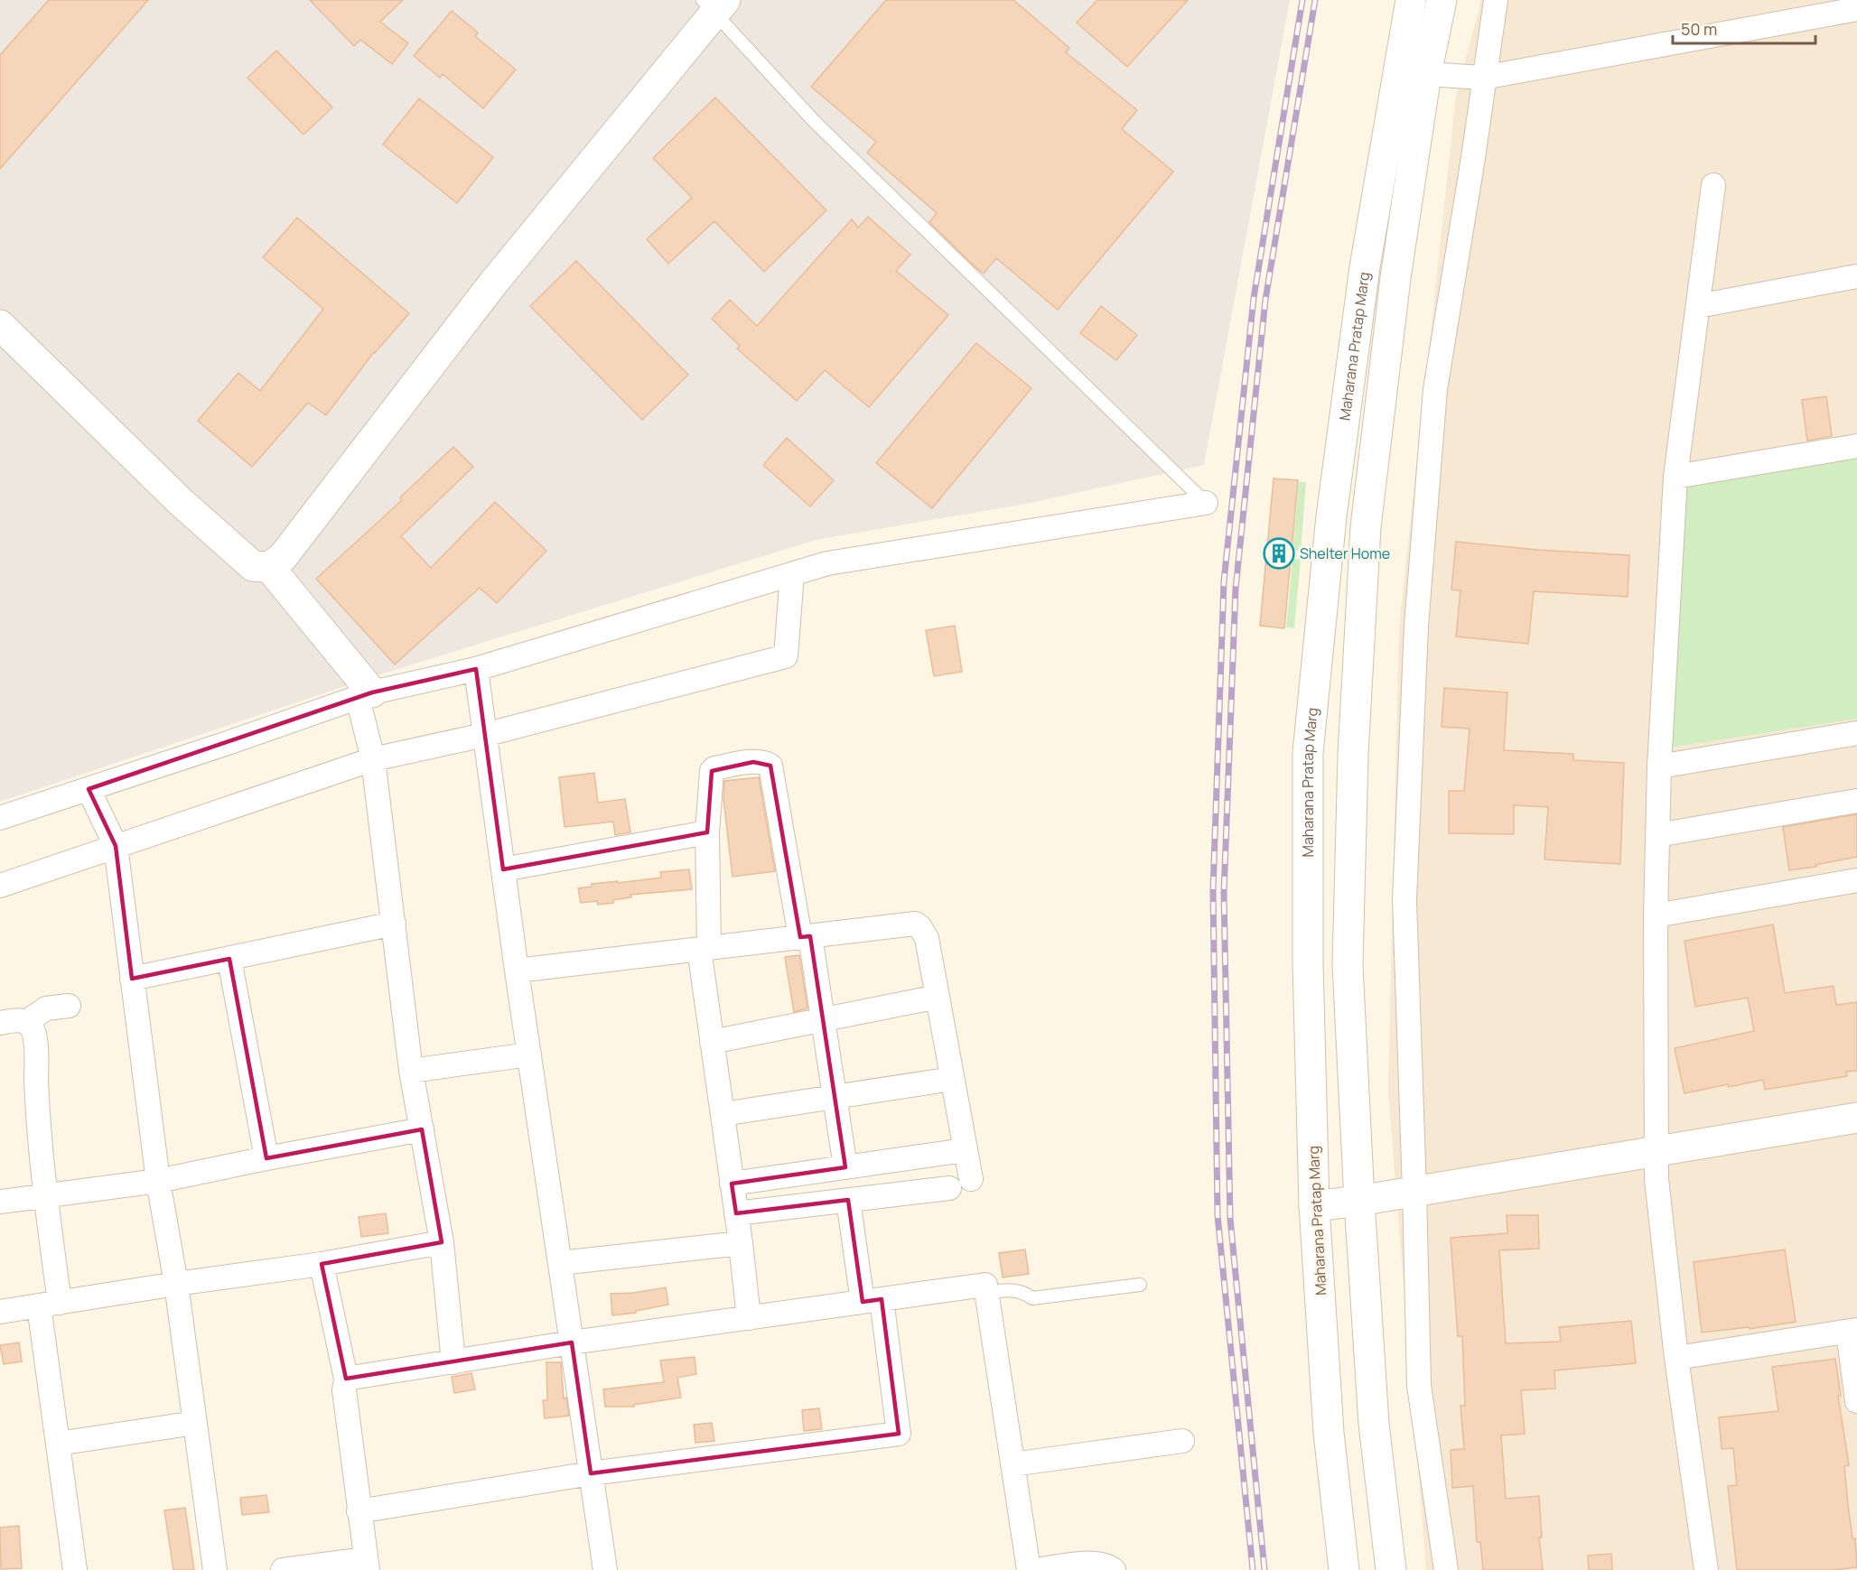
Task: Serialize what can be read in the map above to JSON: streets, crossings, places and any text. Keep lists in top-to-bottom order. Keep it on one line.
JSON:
{"streets":{"main road":["Maharana Pratap Marg"]},"places":{"building":["Shelter Home"]},"scale_bar":"50 m"}
